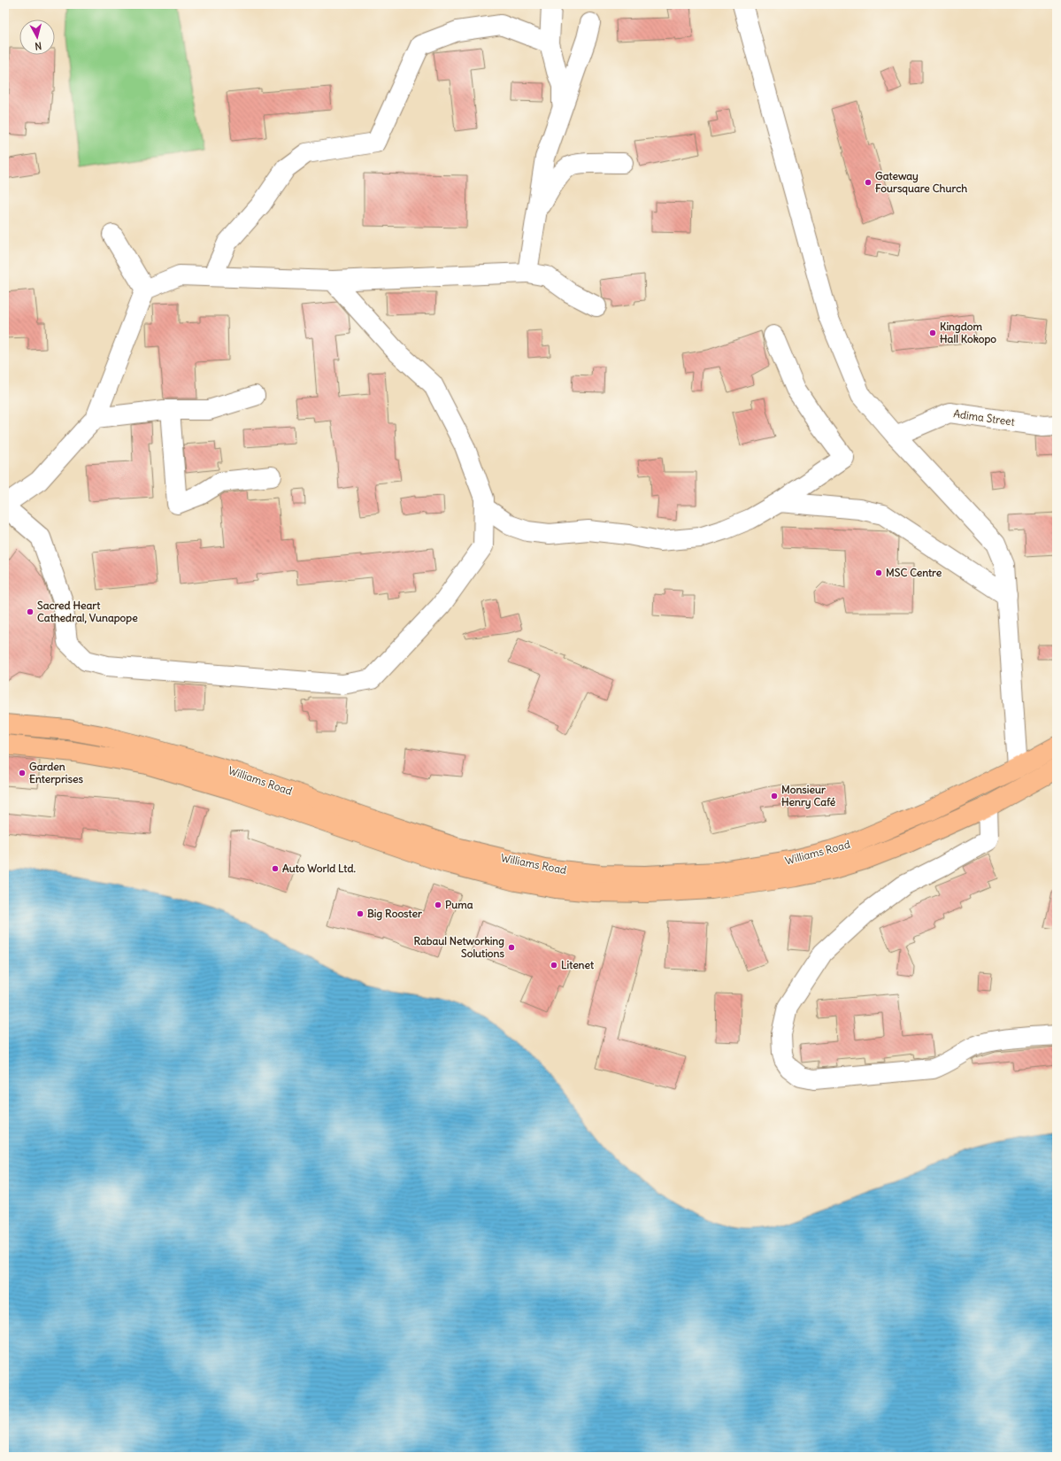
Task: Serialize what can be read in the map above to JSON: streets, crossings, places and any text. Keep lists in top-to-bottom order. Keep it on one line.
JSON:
{"streets":{"main road":["Williams Road"],"street":["Adima Street"]},"places":["Gateway Foursquare Church","Kingdom Hall Kokopo","MSC Centre","Sacred Heart Cathedral, Vunapope","Garden Enterprises","Monsieur Henry Café","Auto World Ltd.","Puma","Big Rooster","Rabaul Networking Solutions","Litenet"],"north":"bottom"}
